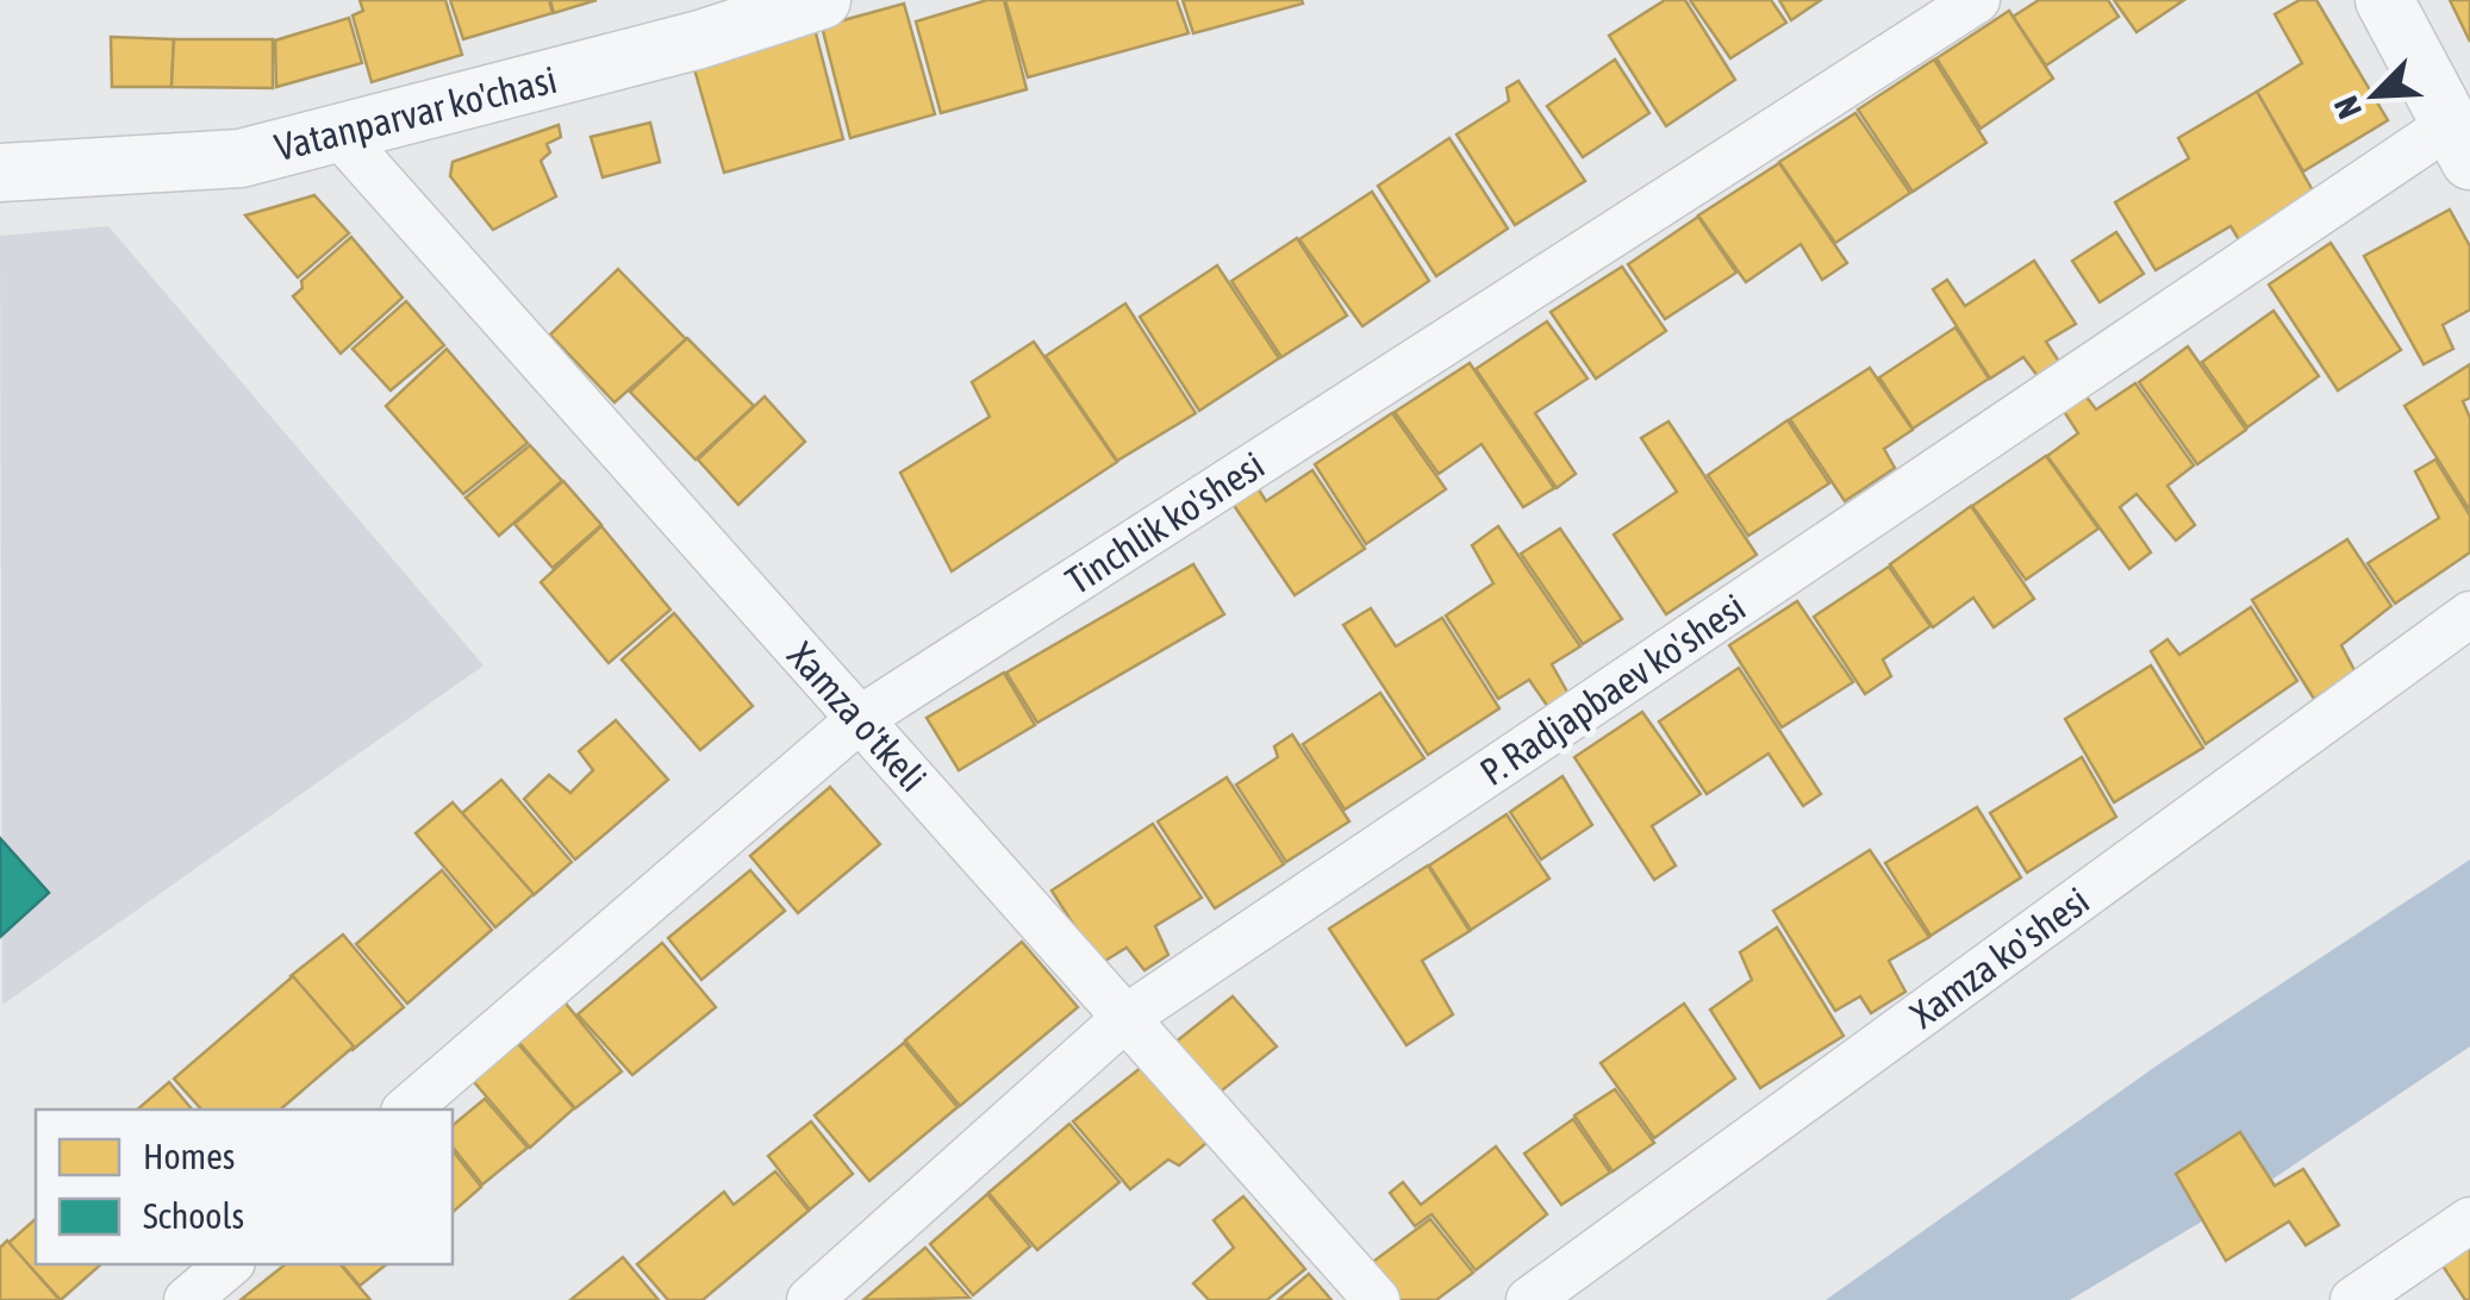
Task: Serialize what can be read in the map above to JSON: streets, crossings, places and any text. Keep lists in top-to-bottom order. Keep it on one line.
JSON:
{"streets":{"street":["Vatanparvar ko'chasi","Tinchlik ko'shesi","P. Radjapbaev ko'shesi","Xamza o'tkeli","Xamza ko'shesi"]},"crossings":[["Vatanparvar ko'chasi","Xamza o'tkeli"],["Tinchlik ko'shesi","Xamza o'tkeli"],["P. Radjapbaev ko'shesi","Xamza o'tkeli"]],"legend":["Homes","Schools"],"north":"bottom left"}
